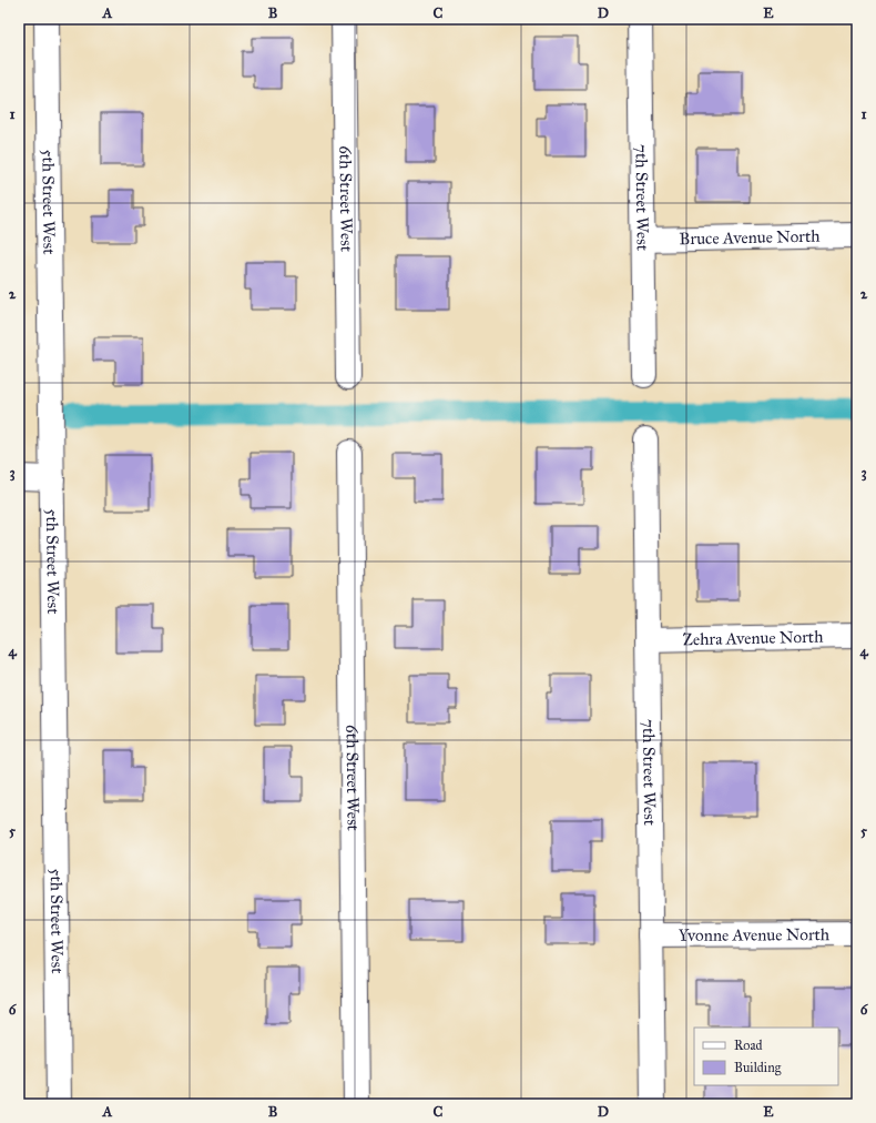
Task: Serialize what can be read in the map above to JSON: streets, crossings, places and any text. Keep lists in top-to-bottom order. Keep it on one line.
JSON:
{"streets":{"street":["7th Street West","6th Street West","5th Street West","Bruce Avenue North","Zehra Avenue North","Yvonne Avenue North"]},"crossings":[["7th Street West","Bruce Avenue North"],["7th Street West","Zehra Avenue North"],["7th Street West","Yvonne Avenue North"]],"legend":["Road","Building"],"grid":{"columns":["A","B","C","D","E"],"rows":["1","2","3","4","5","6"]}}
